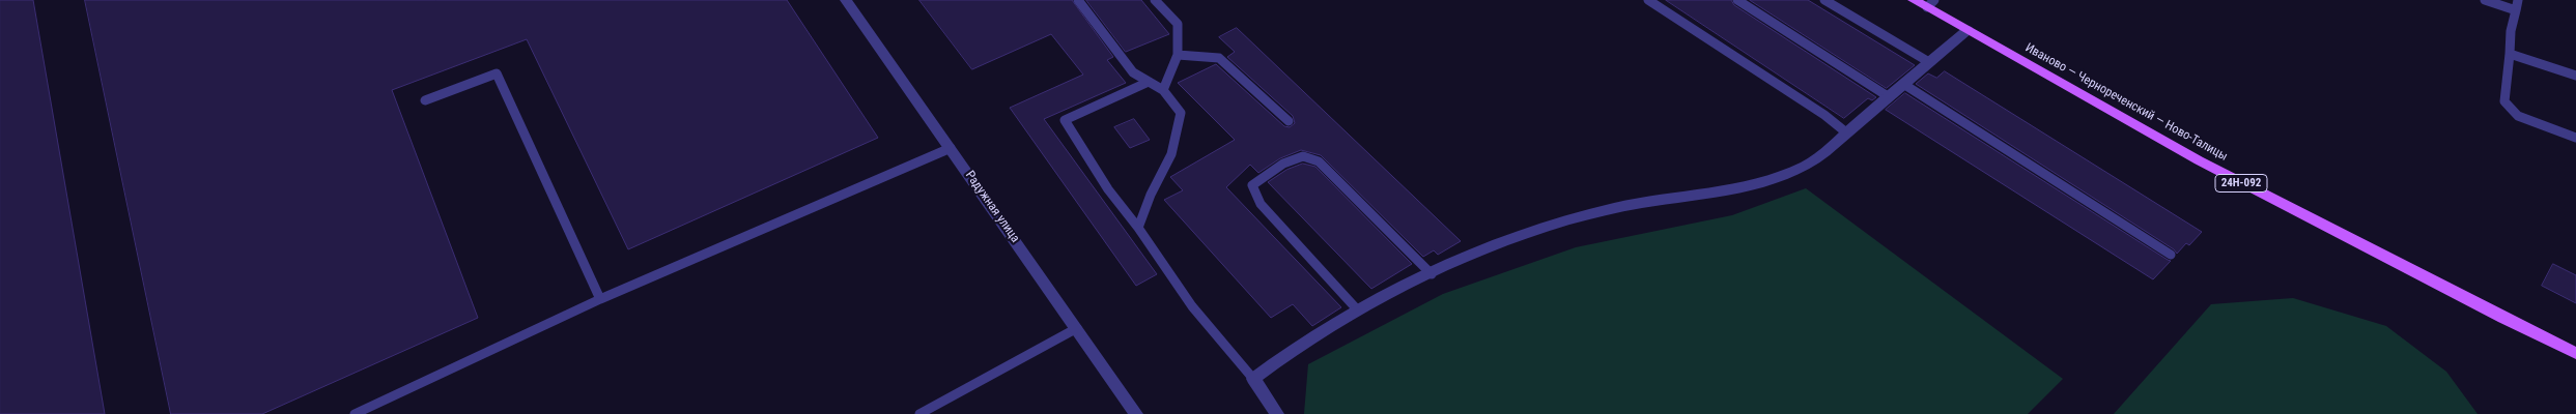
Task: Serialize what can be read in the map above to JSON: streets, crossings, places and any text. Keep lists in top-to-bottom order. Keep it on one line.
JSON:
{"streets":{"main road":["Иваново — Чернореченский — Ново-Талицы","24Н-092"],"street":["Радужная улица"]}}
